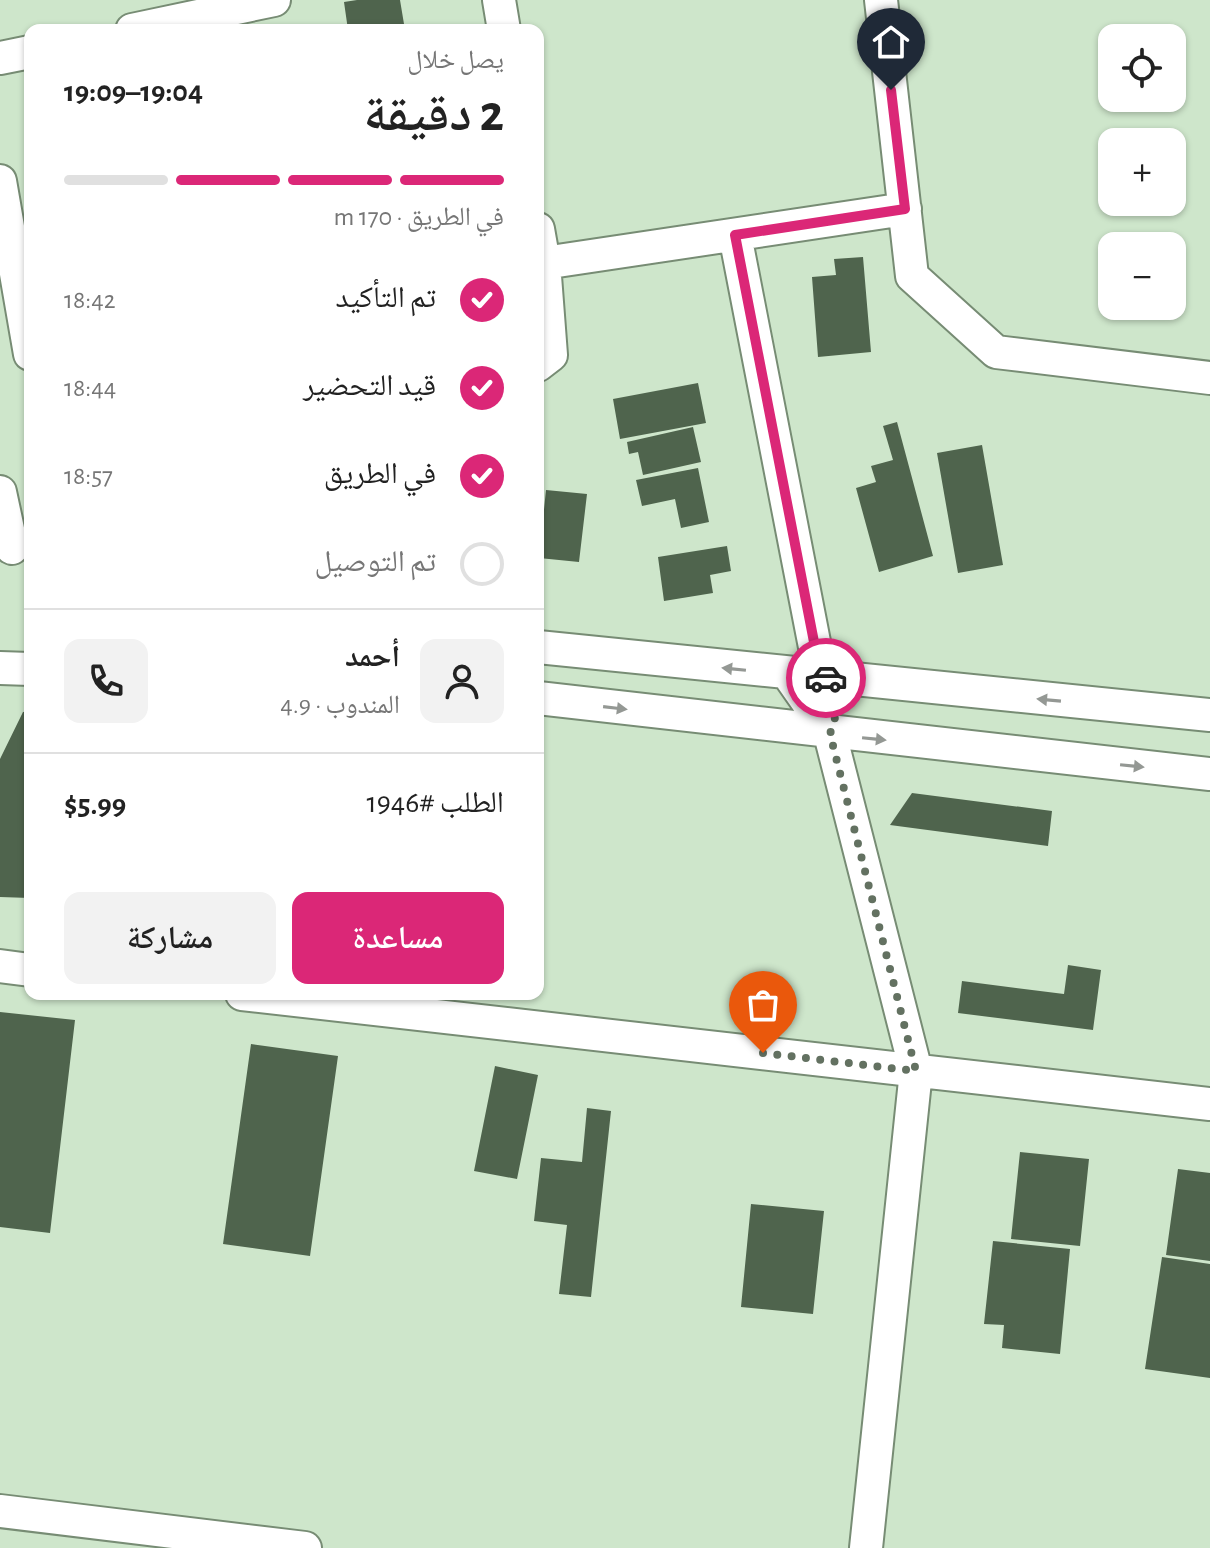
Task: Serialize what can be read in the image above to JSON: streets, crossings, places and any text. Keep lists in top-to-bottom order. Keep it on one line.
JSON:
{"page":{"map_buttons":["+","−"],"heading":["2 دقيقة","يصل خلال","19:04–19:09"],"panel":["أحمد","المندوب · 4.9","الطلب #1946","$5.99"],"bar":"في الطريق · 170 m","list":[["تم التأكيد","18:42"],["قيد التحضير","18:44"],["في الطريق","18:57"],"تم التوصيل"],"buttons":["مساعدة","مشاركة"]}}
